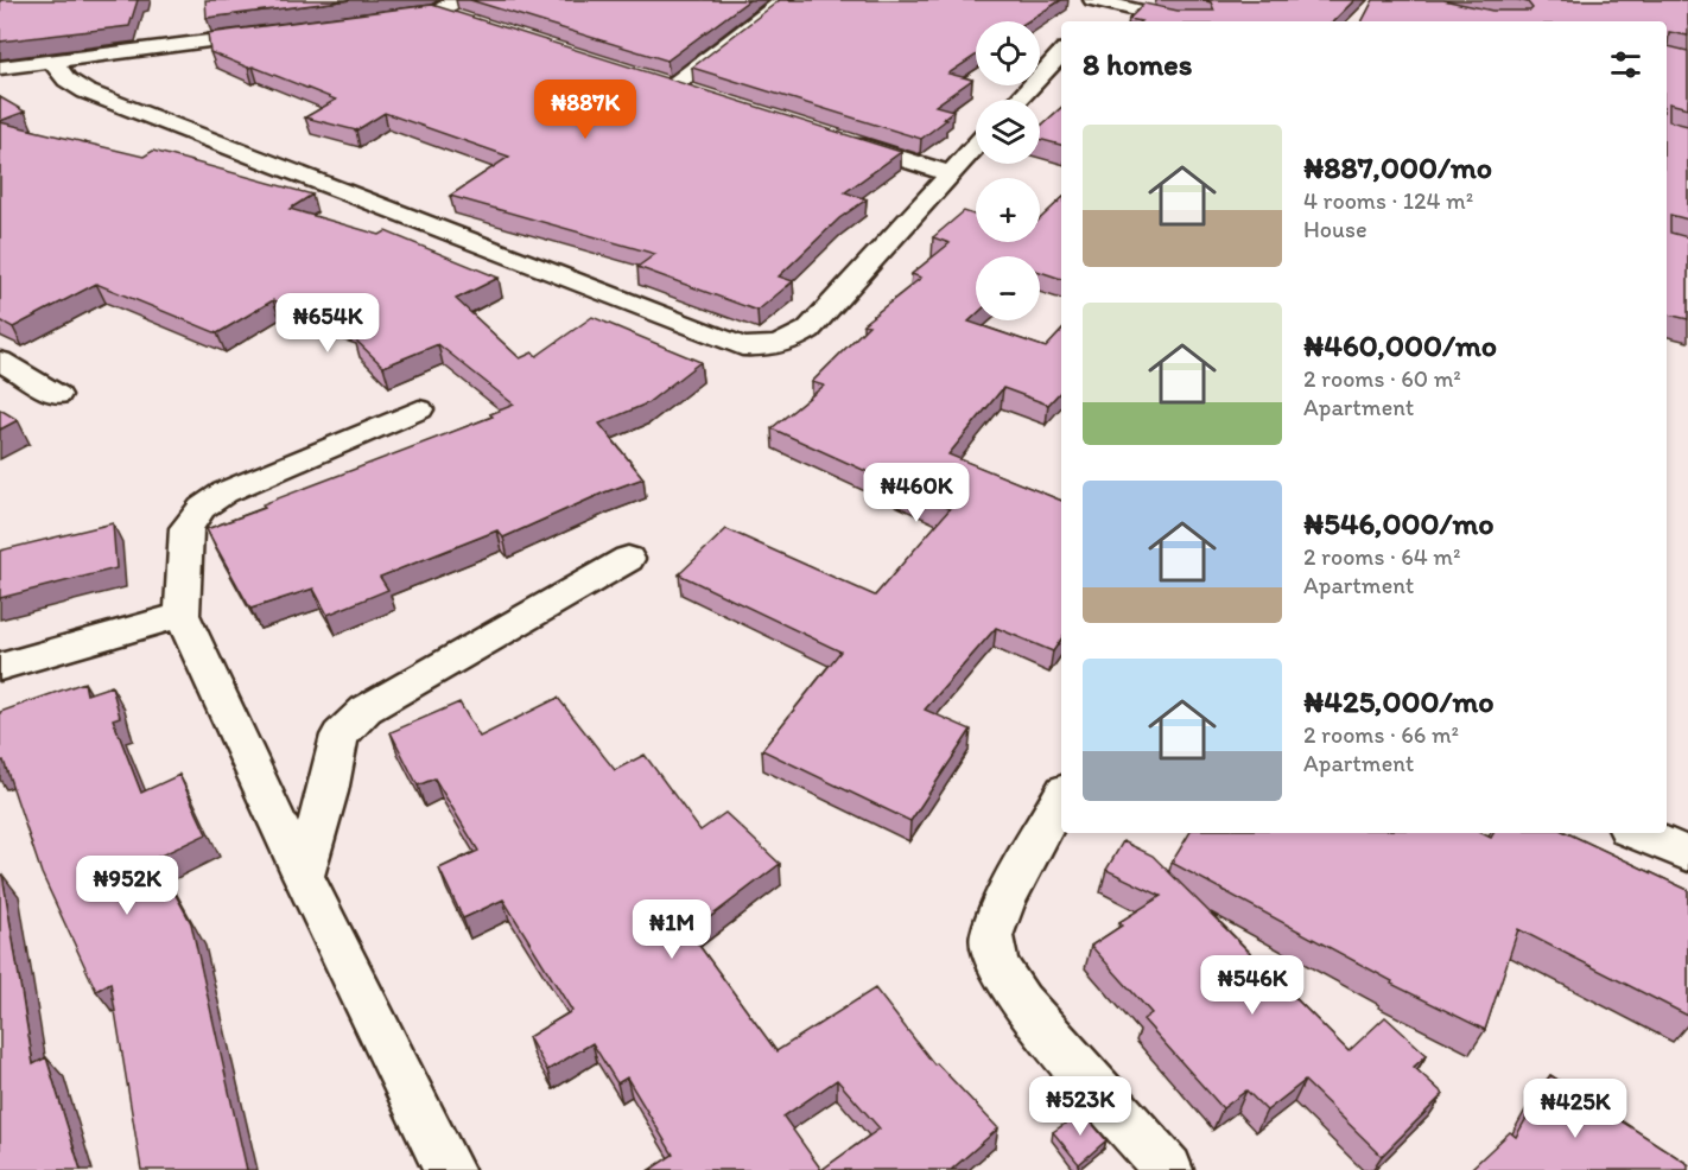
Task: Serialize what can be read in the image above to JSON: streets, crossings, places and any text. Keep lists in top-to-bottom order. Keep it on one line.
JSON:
{"page":{"map_buttons":["+","−"],"heading":"8 homes","price":["₦887K","₦654K","₦460K","₦952K","₦1M","₦546K","₦523K","₦425K"],"list":[{"name":"₦887,000/mo","note":"4 rooms · 124 m² · House"},{"name":"₦460,000/mo","note":"2 rooms · 60 m² · Apartment"},{"name":"₦546,000/mo","note":"2 rooms · 64 m² · Apartment"},{"name":"₦425,000/mo","note":"2 rooms · 66 m² · Apartment"}]}}
